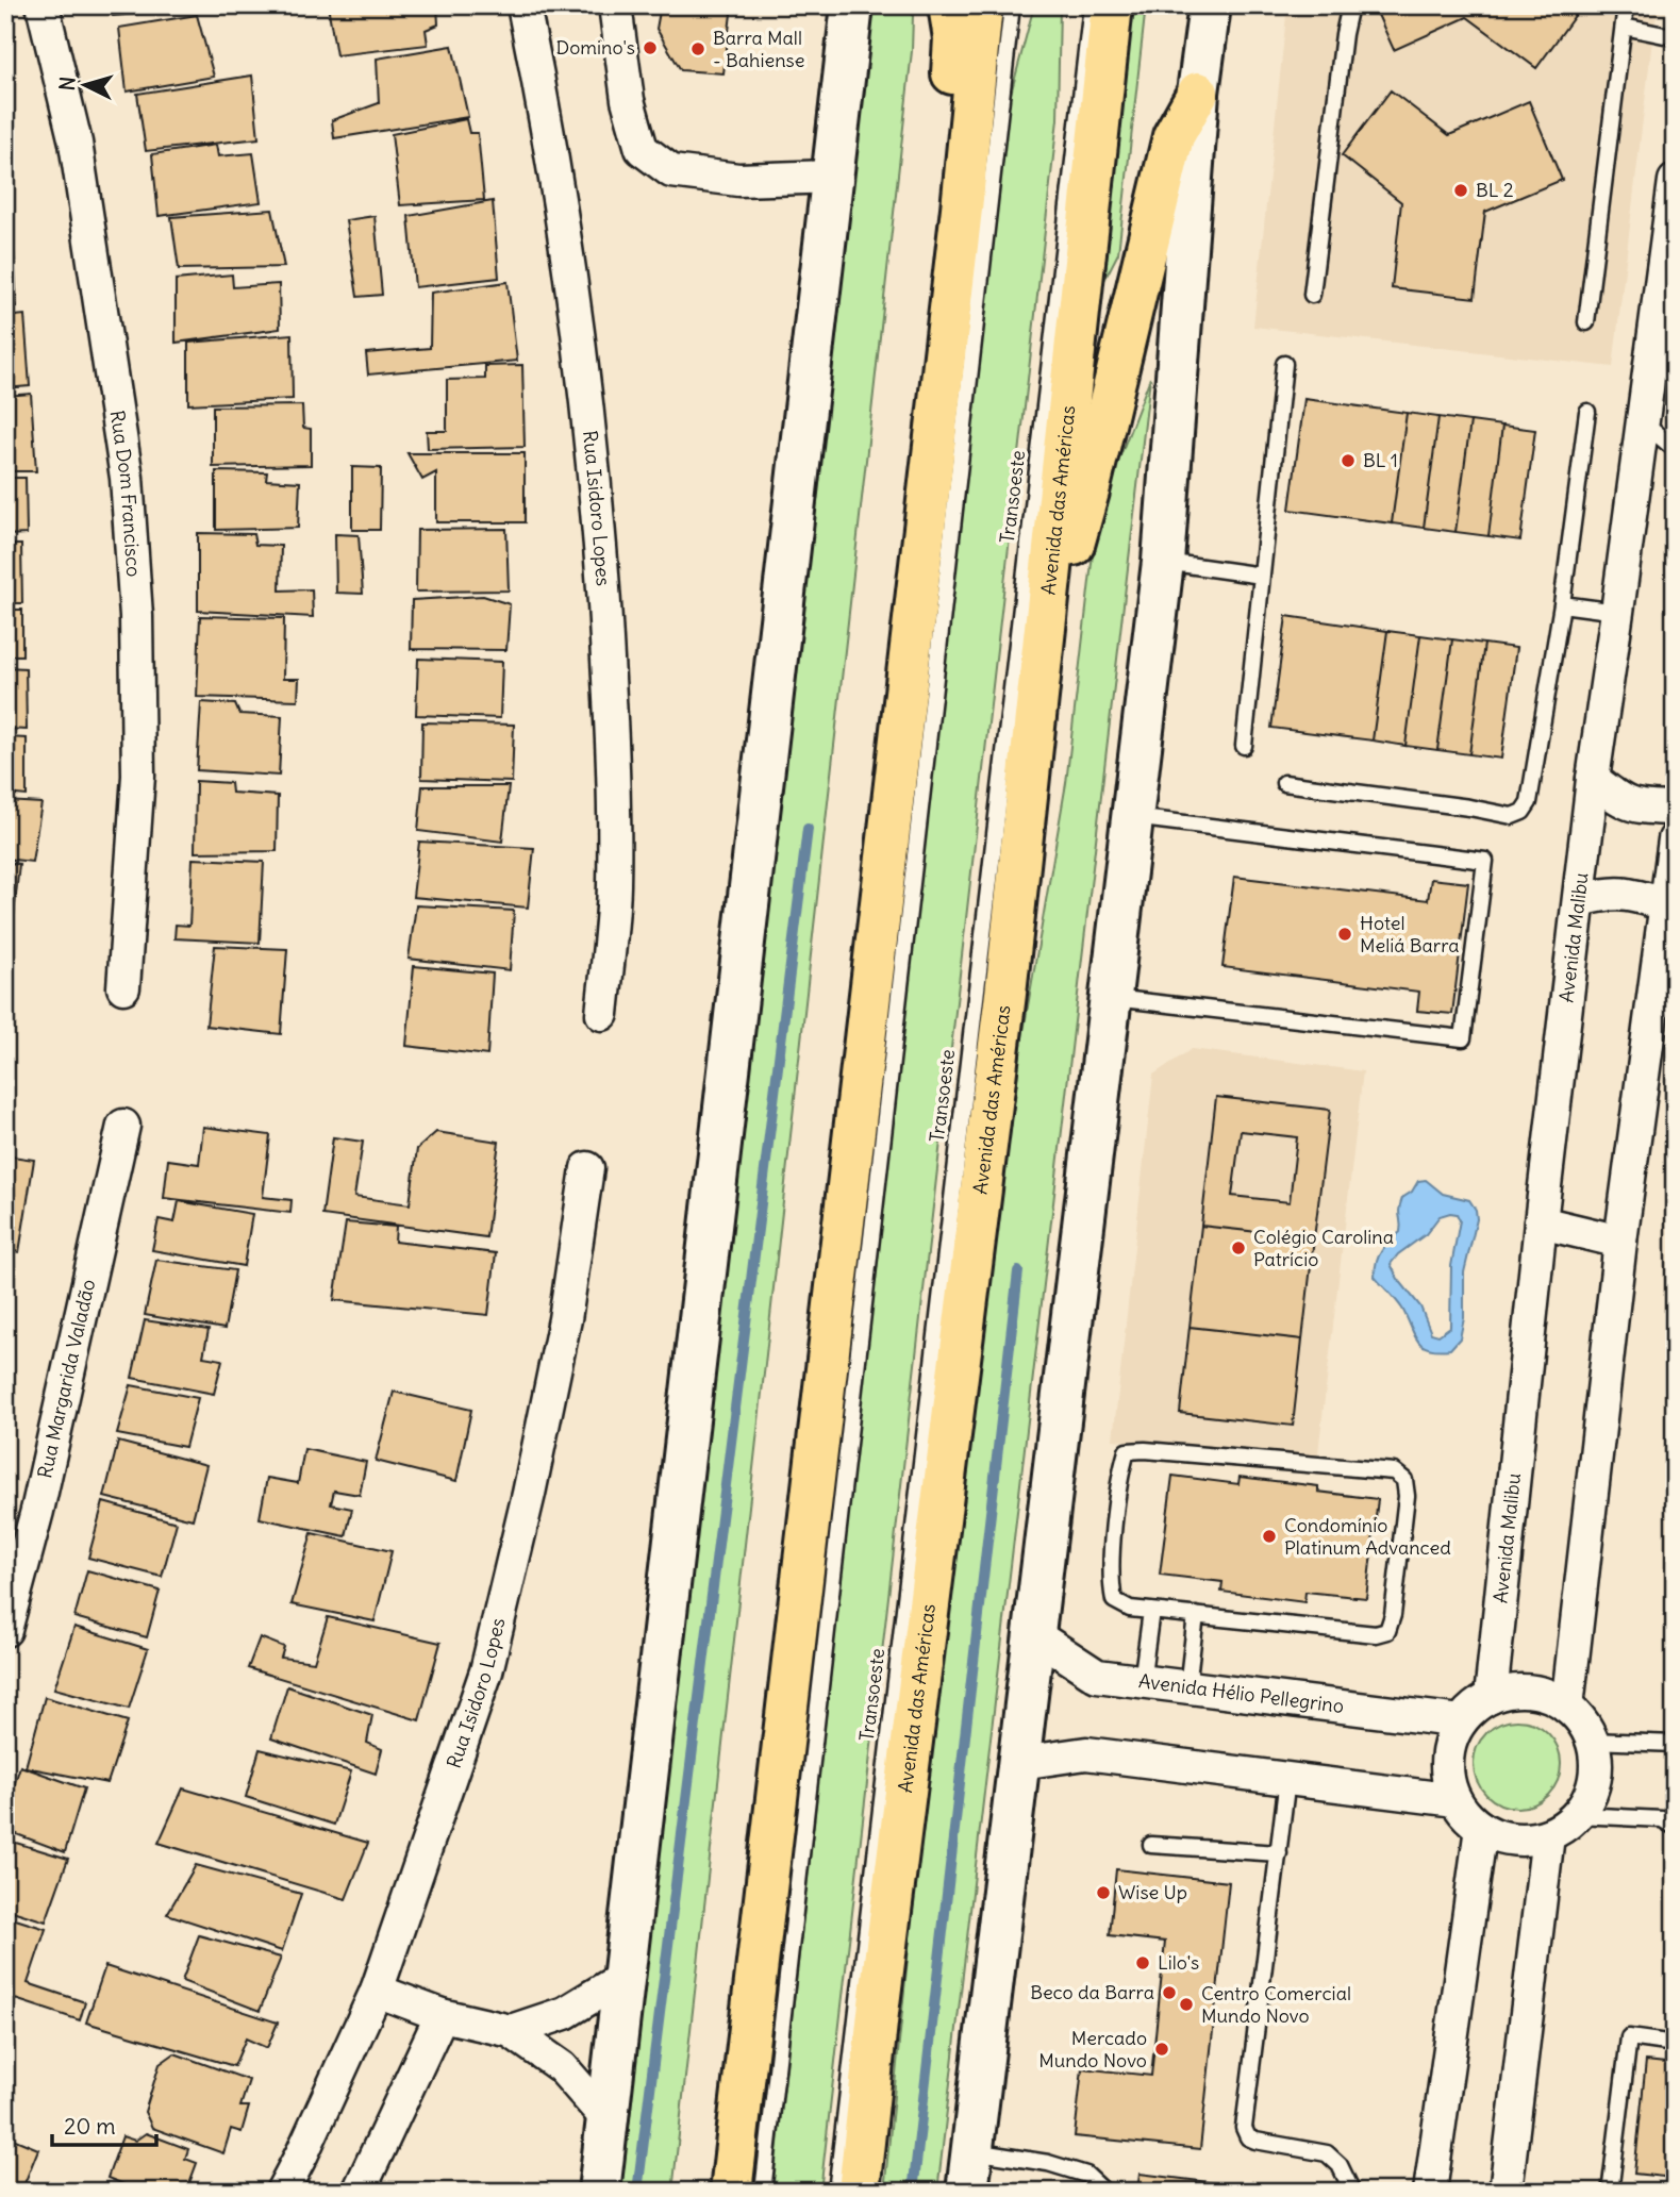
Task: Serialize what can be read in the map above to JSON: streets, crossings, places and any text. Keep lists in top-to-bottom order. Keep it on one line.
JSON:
{"streets":{"highway":["Avenida das Américas"],"street":["Rua Dom Francisco","Rua Isidoro Lopes","Avenida Malibu","Rua Margarida Valadão","Avenida Hélio Pellegrino"],"lane":["Transoeste"]},"crossings":[["Transoeste","Avenida das Américas"],["Avenida Malibu","Avenida Hélio Pellegrino"]],"places":["Domino's","Barra Mall - Bahiense","BL 2","BL 1","Hotel Meliá Barra","Colégio Carolina Patrício","Condomínio Platinum Advanced","Wise Up","Lilo's","Beco da Barra","Centro Comercial Mundo Novo","Mercado Mundo Novo"],"scale_bar":"20 m","north":"left"}
